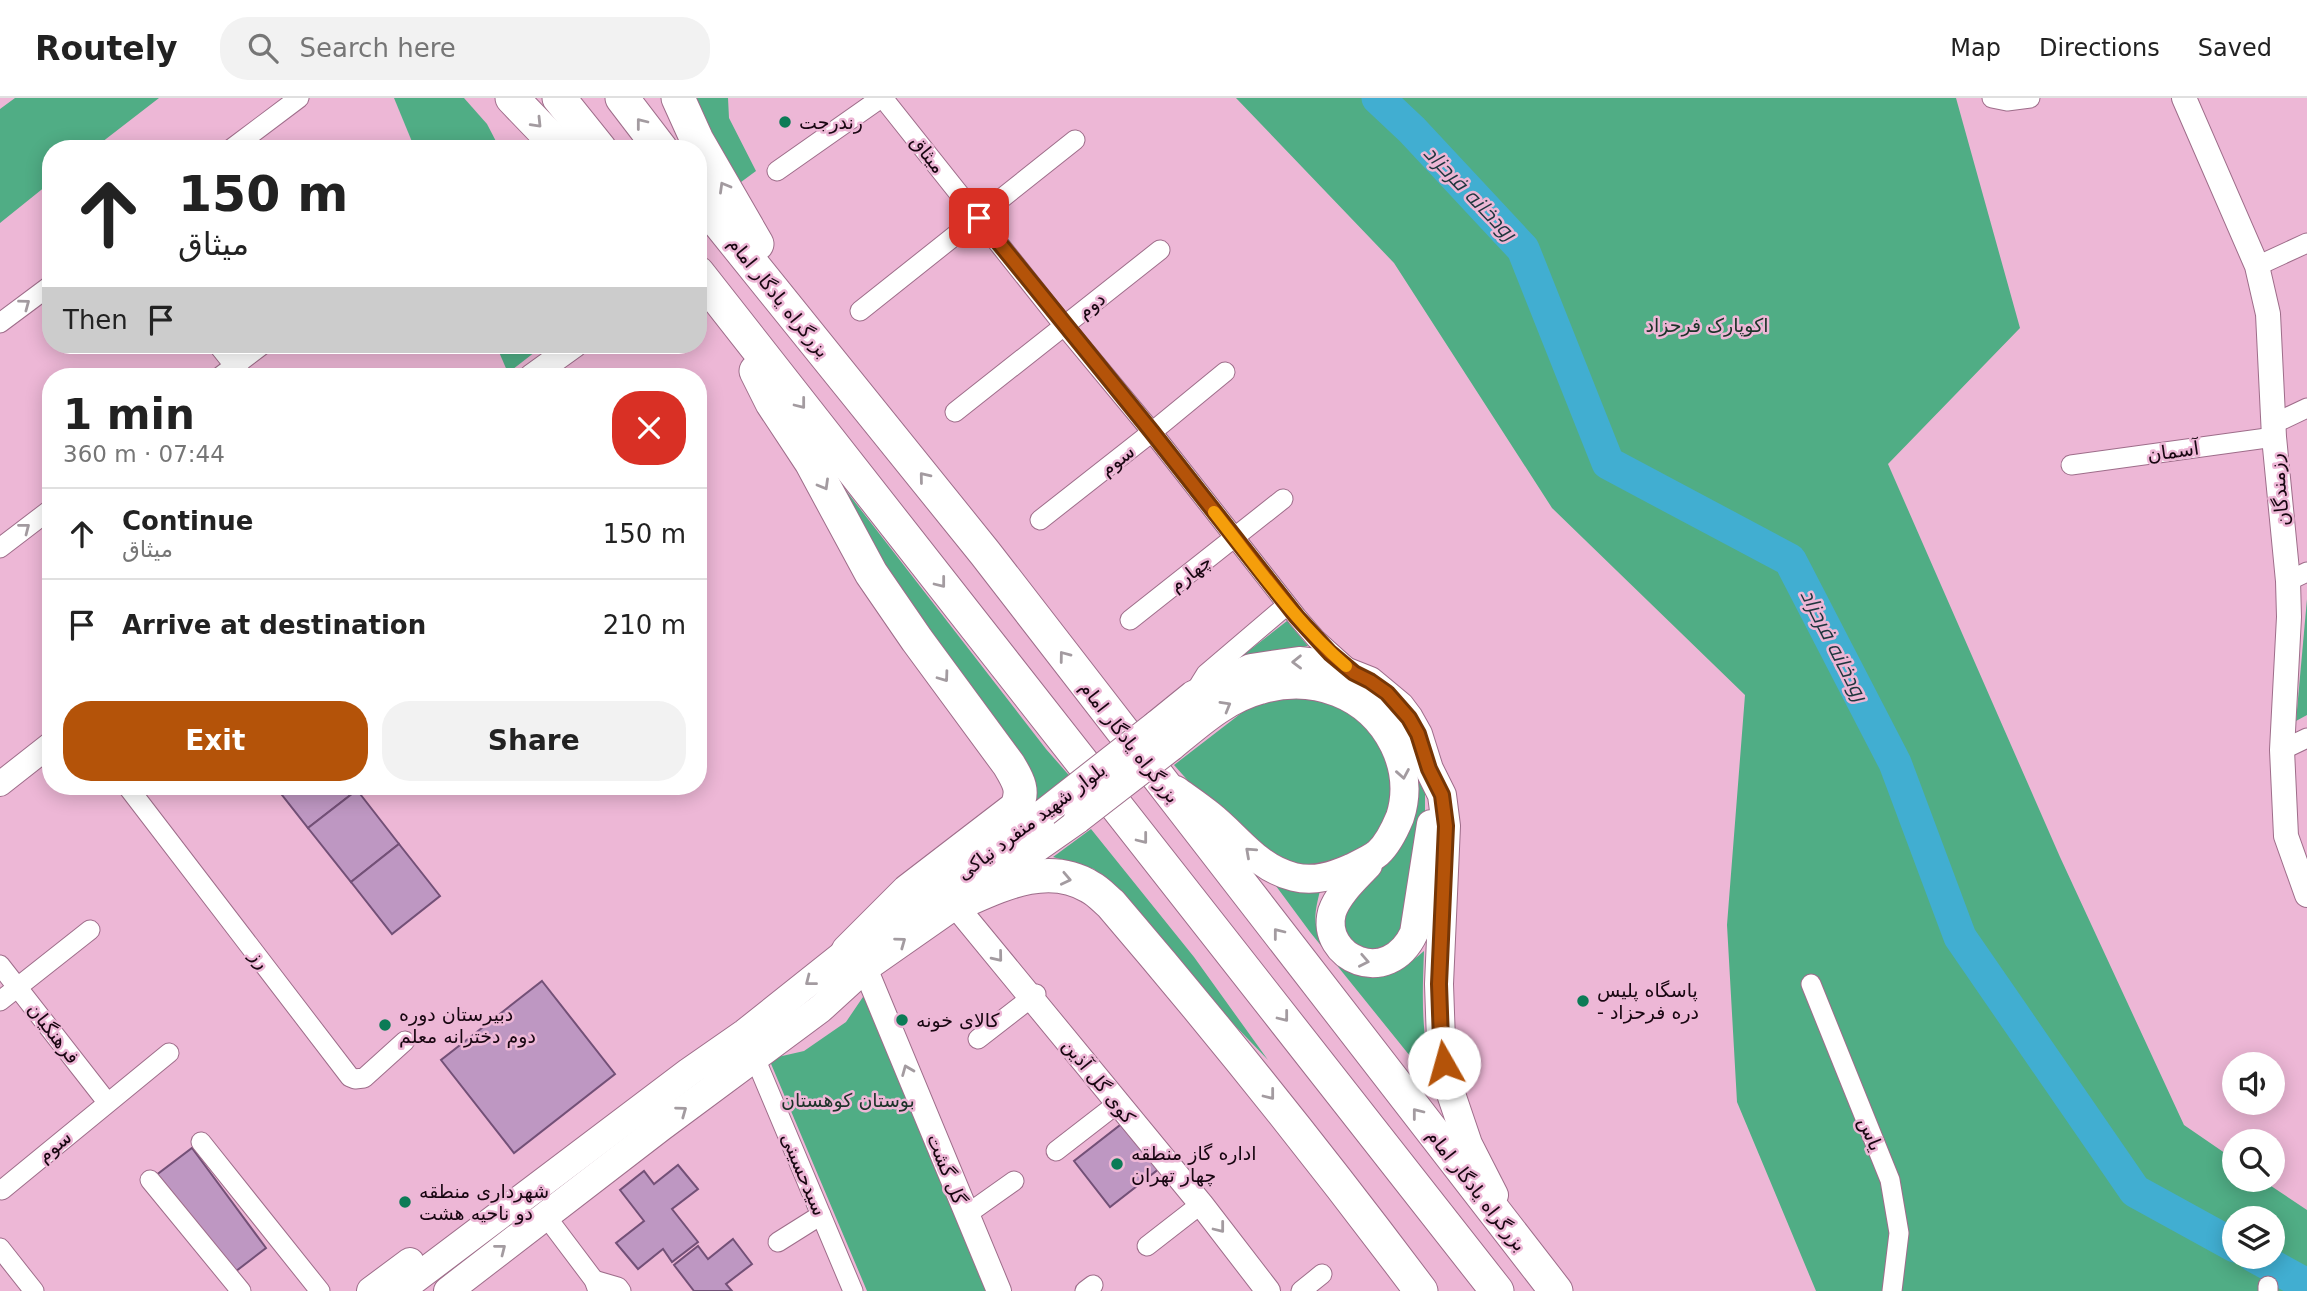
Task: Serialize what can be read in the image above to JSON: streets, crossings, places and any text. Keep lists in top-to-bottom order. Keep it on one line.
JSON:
{"streets":{"highway":["بزرگراه یادگار امام"],"main road":["بلوار شهید منفرد نیاکی"],"street":["میثاق","دوم","آسمان","سوم","رزمندگان","چهارم","رز","فرهنگیان","کوی گل آذین","یاس","گل گشت","سیدحسینی"]},"crossings":[["میثاق","دوم"],["میثاق","سوم"],["میثاق","چهارم"],["میثاق","بلوار شهید منفرد نیاکی"],["بزرگراه یادگار امام","بلوار شهید منفرد نیاکی"],["آسمان","رزمندگان"],["سوم","فرهنگیان"],["بلوار شهید منفرد نیاکی","کوی گل آذین"],["بلوار شهید منفرد نیاکی","گل گشت"],["بلوار شهید منفرد نیاکی","سیدحسینی"]],"one_way":["کوی گل آذین","گل گشت"],"water":["رودخانه فرحزاد"],"parks":["اکوپارک فرحزاد","بوستان کوهستان"],"places":["رندرجت","پاسگاه پلیس - دره فرحزاد","کالای خونه","دبیرستان دوره دوم دخترانه معلم","اداره گاز منطقه چهار تهران","شهرداری منطقه دو ناحیه هشت"],"page":{"header":"Routely","search":"Search here","nav":["Map","Directions","Saved"],"turn":["150 m","میثاق"],"then":"Then","heading":["1 min","360 m · 07:44"],"list":[{"name":"Continue","note":"میثاق","value":"150 m"},{"name":"Arrive at destination","value":"210 m"}],"buttons":["Exit","Share"]}}
